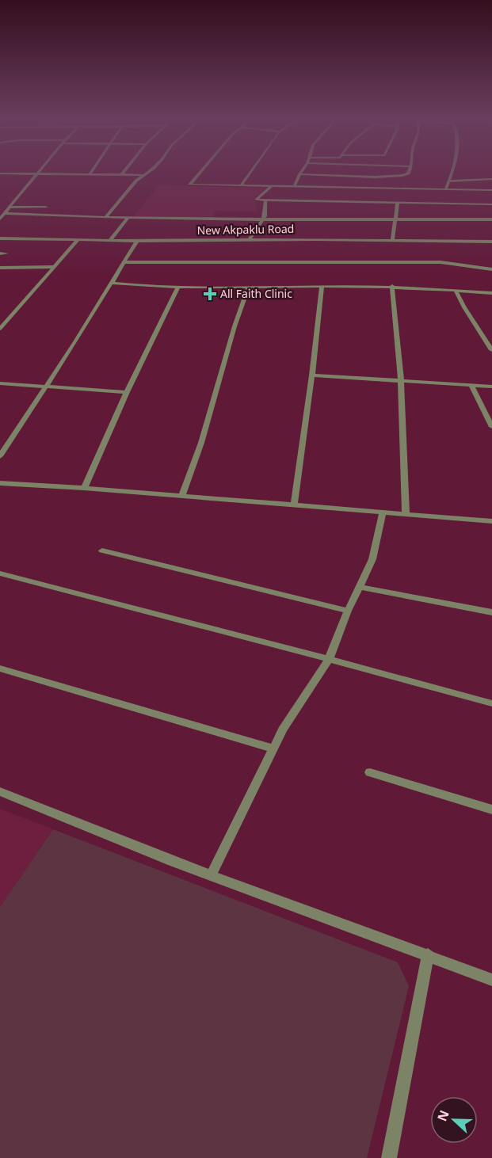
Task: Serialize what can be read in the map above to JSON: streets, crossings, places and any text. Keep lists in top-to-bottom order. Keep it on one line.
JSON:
{"streets":{"street":["New Akpaklu Road"]},"places":{"health":["All Faith Clinic"]},"north":"left"}
